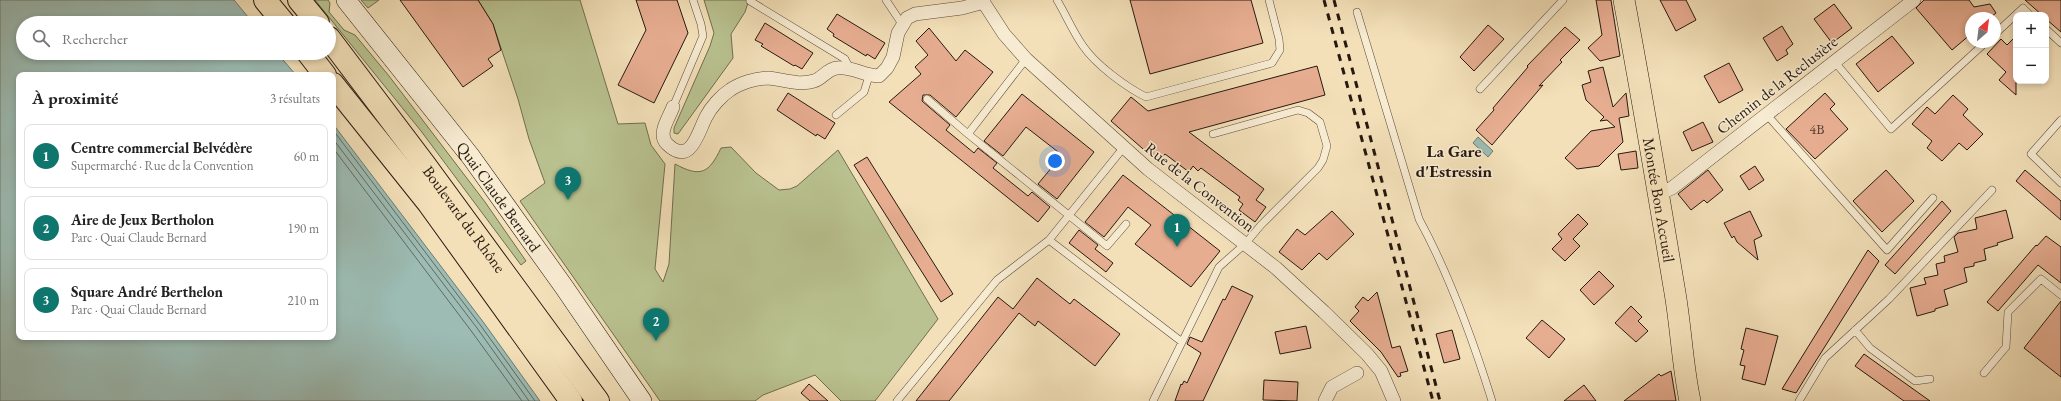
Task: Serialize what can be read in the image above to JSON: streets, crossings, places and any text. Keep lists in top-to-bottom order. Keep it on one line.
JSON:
{"streets":{"highway":["Boulevard du Rhône"],"main road":["Quai Claude Bernard","Montée Bon Accueil"],"street":["Chemin de la Reclusière","Rue de la Convention"]},"crossings":[["Chemin de la Reclusière","Montée Bon Accueil"]],"districts":["La Gare d'Estressin"],"house_numbers":["4B"],"north":"top right","page":{"map_buttons":["+","−"],"search":"Rechercher","heading":["À proximité","3 résultats"],"list":[{"mark":"1","name":"Centre commercial Belvédère","note":"Supermarché · Rue de la Convention","value":"60 m"},{"mark":"2","name":"Aire de Jeux Bertholon","note":"Parc · Quai Claude Bernard","value":"190 m"},{"mark":"3","name":"Square André Berthelon","note":"Parc · Quai Claude Bernard","value":"210 m"}],"pins":["3","1","2"]}}
